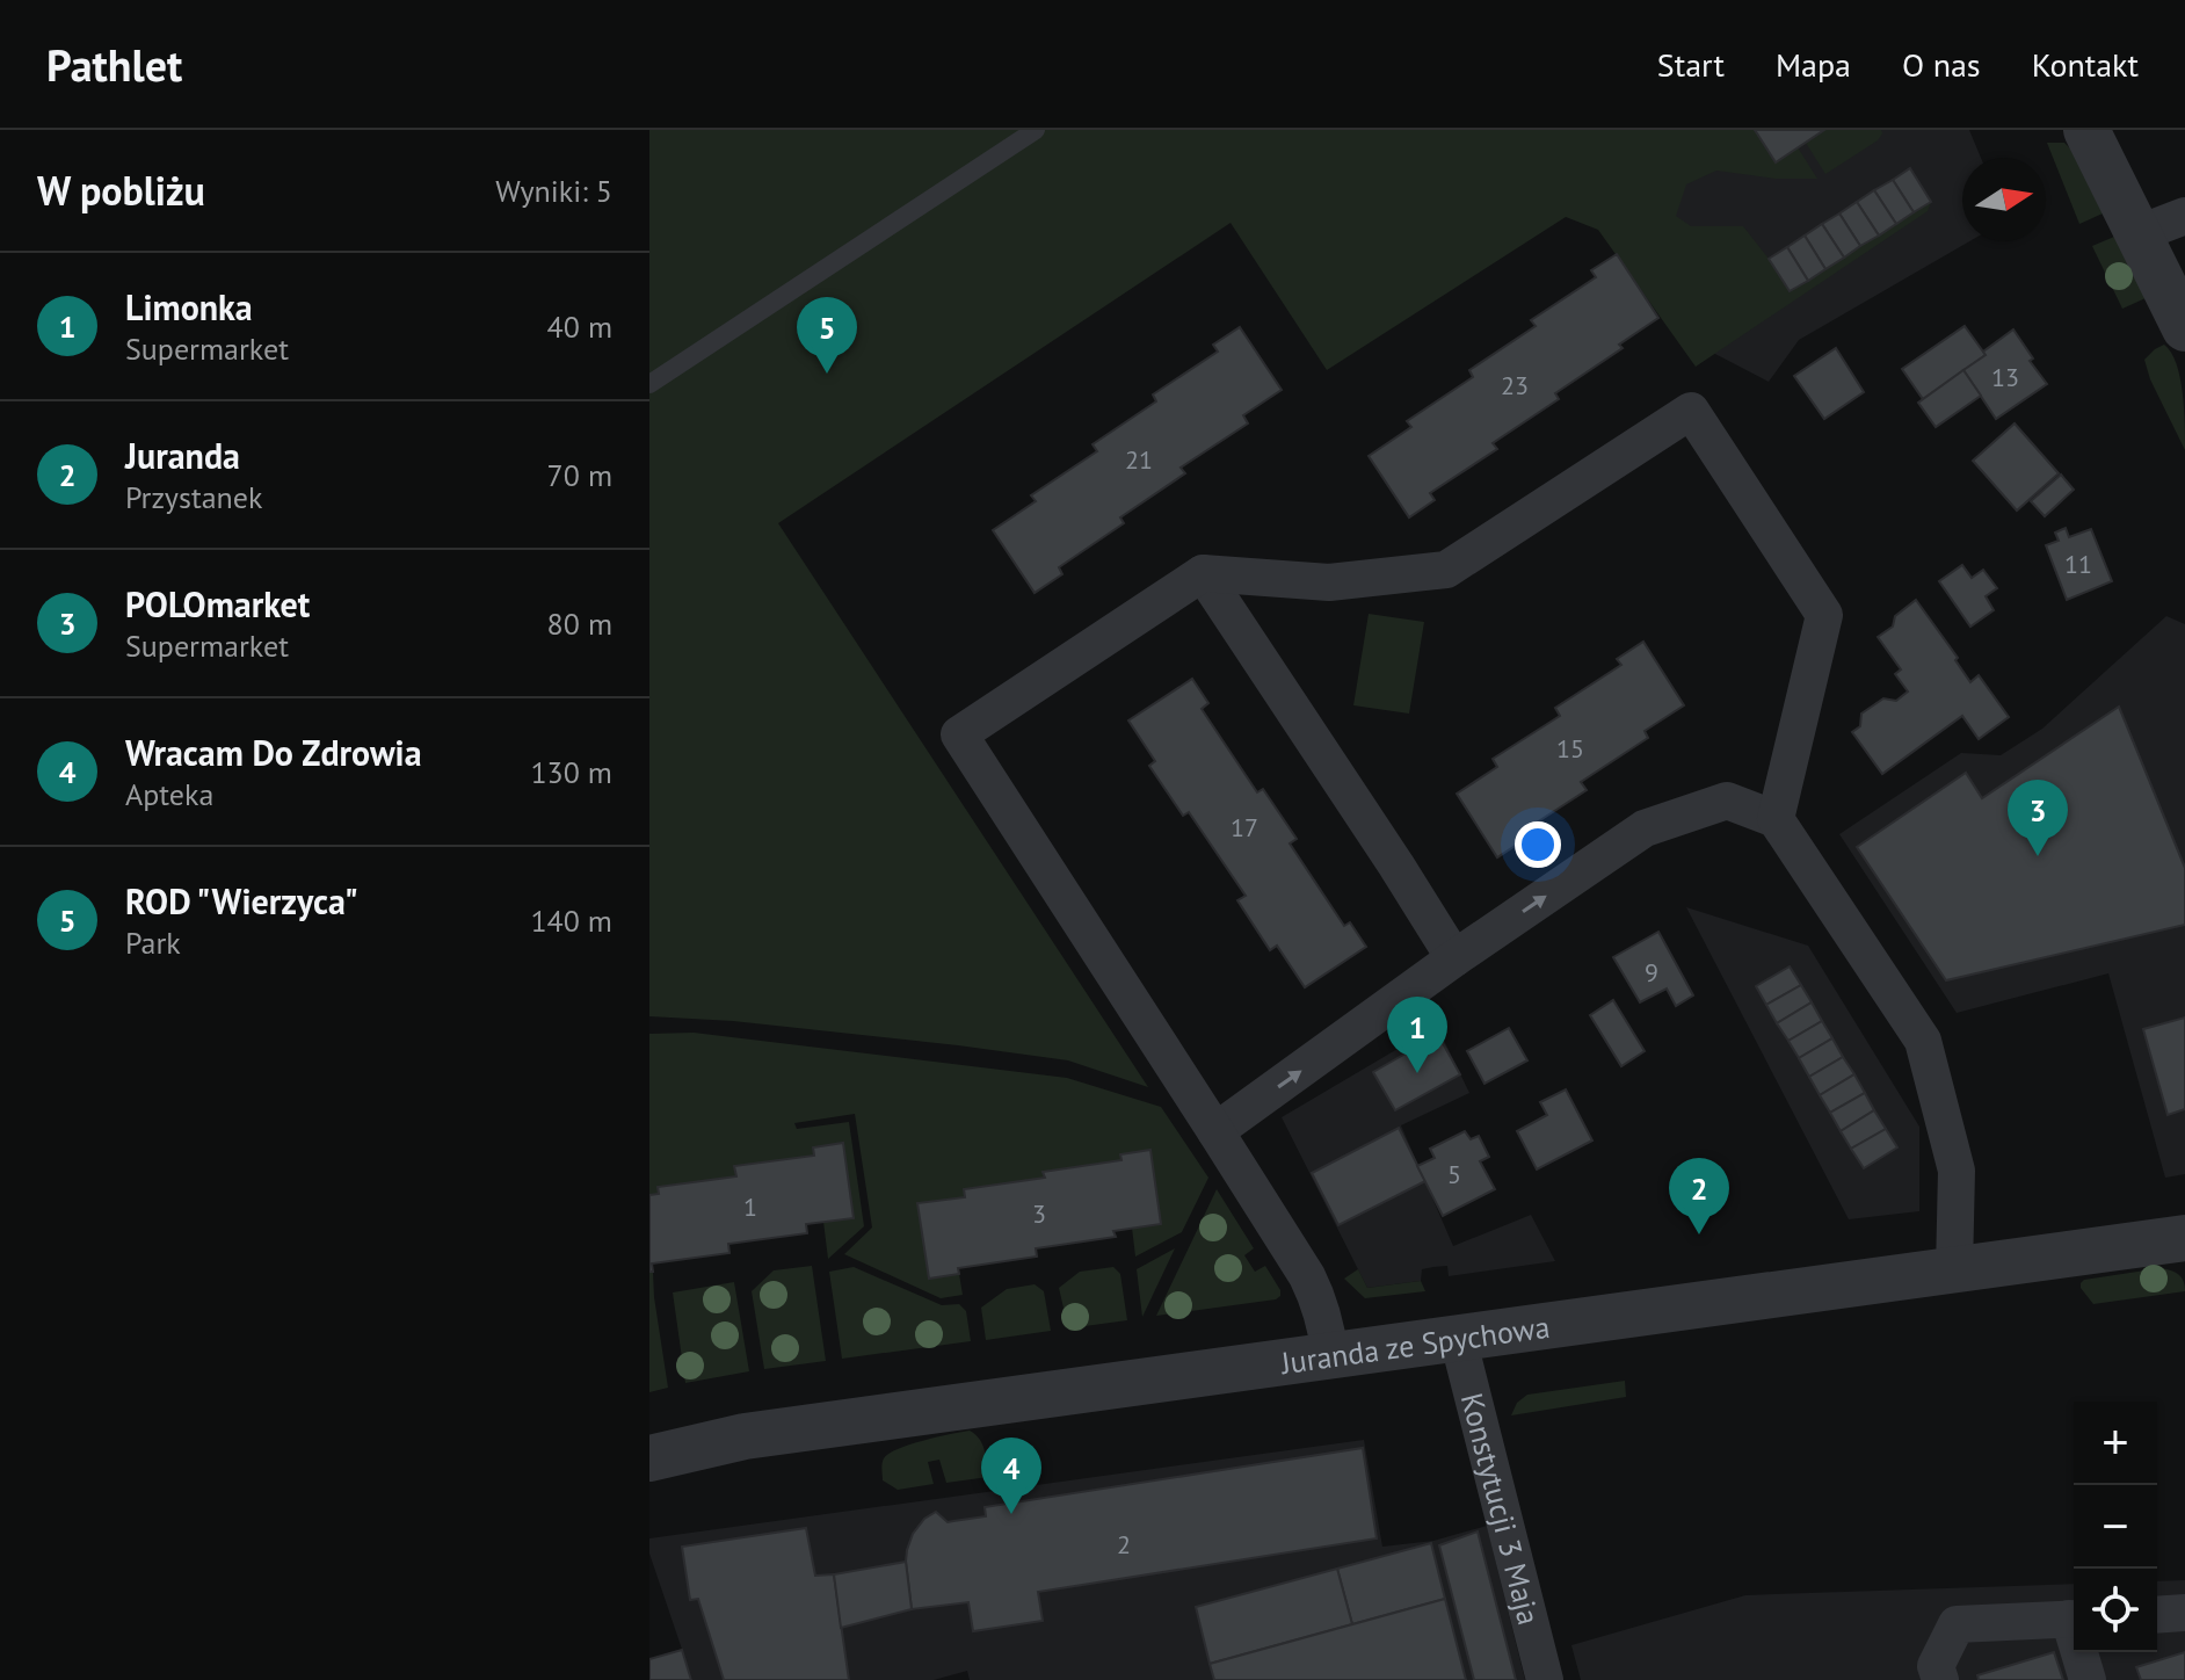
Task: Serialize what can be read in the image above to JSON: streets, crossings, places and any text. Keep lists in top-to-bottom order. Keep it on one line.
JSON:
{"streets":{"street":["Juranda ze Spychowa","Konstytucji 3 Maja"]},"crossings":[["Juranda ze Spychowa","Konstytucji 3 Maja"]],"house_numbers":["13","23","21","11","15","17","9","5","1","3","2"],"north":"right","page":{"header":"Pathlet","nav":["Start","Mapa","O nas","Kontakt"],"heading":["W pobliżu","Wyniki: 5"],"list":[{"mark":"1","name":"Limonka","note":"Supermarket","value":"40 m"},{"mark":"2","name":"Juranda","note":"Przystanek","value":"70 m"},{"mark":"3","name":"POLOmarket","note":"Supermarket","value":"80 m"},{"mark":"4","name":"Wracam Do Zdrowia","note":"Apteka","value":"130 m"},{"mark":"5","name":"ROD \"Wierzyca\"","note":"Park","value":"140 m"}],"pins":["5","3","1","2","4"],"map_buttons":["+","−"]}}
